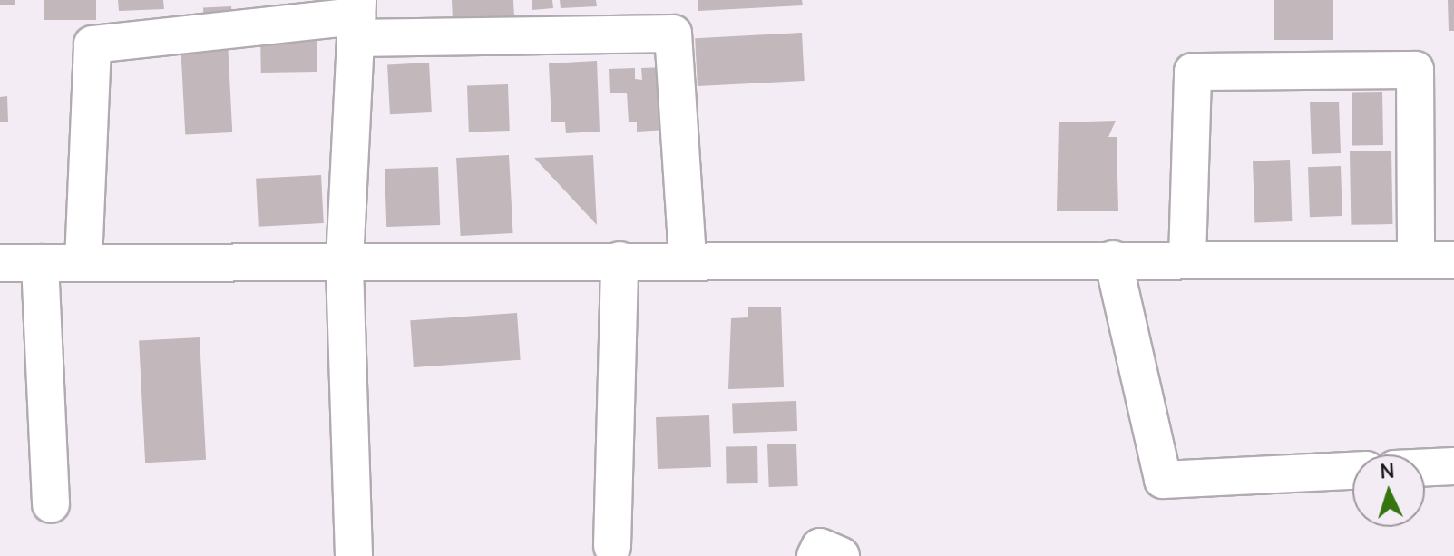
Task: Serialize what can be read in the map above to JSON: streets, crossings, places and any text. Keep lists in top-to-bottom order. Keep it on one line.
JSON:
{"north":"top"}
